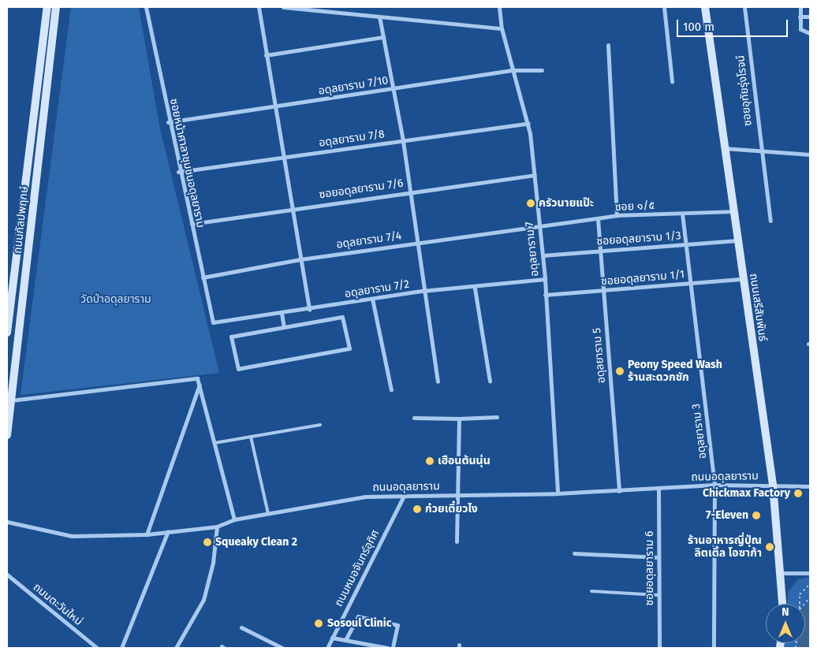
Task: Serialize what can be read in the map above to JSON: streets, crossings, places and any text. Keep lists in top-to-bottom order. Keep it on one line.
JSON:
{"streets":{"main road":["ถนนกัลปพฤกษ์","ถนนเสรีสัมพันธ์"],"street":["อดุลยาราม 7/10","ซอยอุทัยรุ่งโรจน์","อดุลยาราม 7/8","ซอยหน้าศาลาชุมชนอดุลยาราม","ซอยอดุลยาราม 7/6","ซอย ๑/๕","ซอยอดุลยาราม 1/3","อดุลยาราม 7/4","อดุลยาราม 7","ซอยอดุลยาราม 1/1","อดุลยาราม 7/2","อดุลยาราม 5","อดุลยาราม 3","ถนนอดุลยาราม","ถนนหมอจันทร์อุทิศ","ซอยอดุลยาราม 6","ถนนตะวันใหม่"]},"crossings":[["อดุลยาราม 7/10","ซอยหน้าศาลาชุมชนอดุลยาราม"],["อดุลยาราม 7/10","อดุลยาราม 7"],["อดุลยาราม 7/8","ซอยหน้าศาลาชุมชนอดุลยาราม"],["อดุลยาราม 7/8","อดุลยาราม 7"],["ซอยหน้าศาลาชุมชนอดุลยาราม","ซอยอดุลยาราม 7/6"],["ซอยหน้าศาลาชุมชนอดุลยาราม","อดุลยาราม 7/4"],["ซอยหน้าศาลาชุมชนอดุลยาราม","อดุลยาราม 7/2"],["ซอยอดุลยาราม 7/6","อดุลยาราม 7"],["ซอย ๑/๕","อดุลยาราม 7/4"],["ซอย ๑/๕","อดุลยาราม 7"],["ซอย ๑/๕","ถนนเสรีสัมพันธ์"],["ซอย ๑/๕","อดุลยาราม 5"],["ซอย ๑/๕","อดุลยาราม 3"],["ซอยอดุลยาราม 1/3","อดุลยาราม 7"],["ซอยอดุลยาราม 1/3","ถนนเสรีสัมพันธ์"],["ซอยอดุลยาราม 1/3","อดุลยาราม 5"],["ซอยอดุลยาราม 1/3","อดุลยาราม 3"],["อดุลยาราม 7/4","อดุลยาราม 7"],["อดุลยาราม 7","ซอยอดุลยาราม 1/1"],["อดุลยาราม 7","อดุลยาราม 7/2"],["อดุลยาราม 7","ถนนอดุลยาราม"],["ซอยอดุลยาราม 1/1","ถนนเสรีสัมพันธ์"],["ซอยอดุลยาราม 1/1","อดุลยาราม 5"],["ซอยอดุลยาราม 1/1","อดุลยาราม 3"],["ถนนเสรีสัมพันธ์","ถนนอดุลยาราม"],["อดุลยาราม 5","ถนนอดุลยาราม"],["อดุลยาราม 3","ถนนอดุลยาราม"],["ถนนอดุลยาราม","ถนนหมอจันทร์อุทิศ"],["ถนนอดุลยาราม","ซอยอดุลยาราม 6"]],"parks":["วัดป่าอดุลยาราม"],"places":["ครัวนายแป๊ะ","Peony Speed Wash ร้านสะดวกซัก","เฮือนต้นนุ่น","Chickmax Factory","ก๋วยเตี๋ยวไง","7-Eleven","Squeaky Clean 2","ร้านอาหารญี่ปุ่ณ ลิตเติ้ล โอซาก้า","Sosoul Clinic"],"scale_bar":"100 m","north":"top"}
